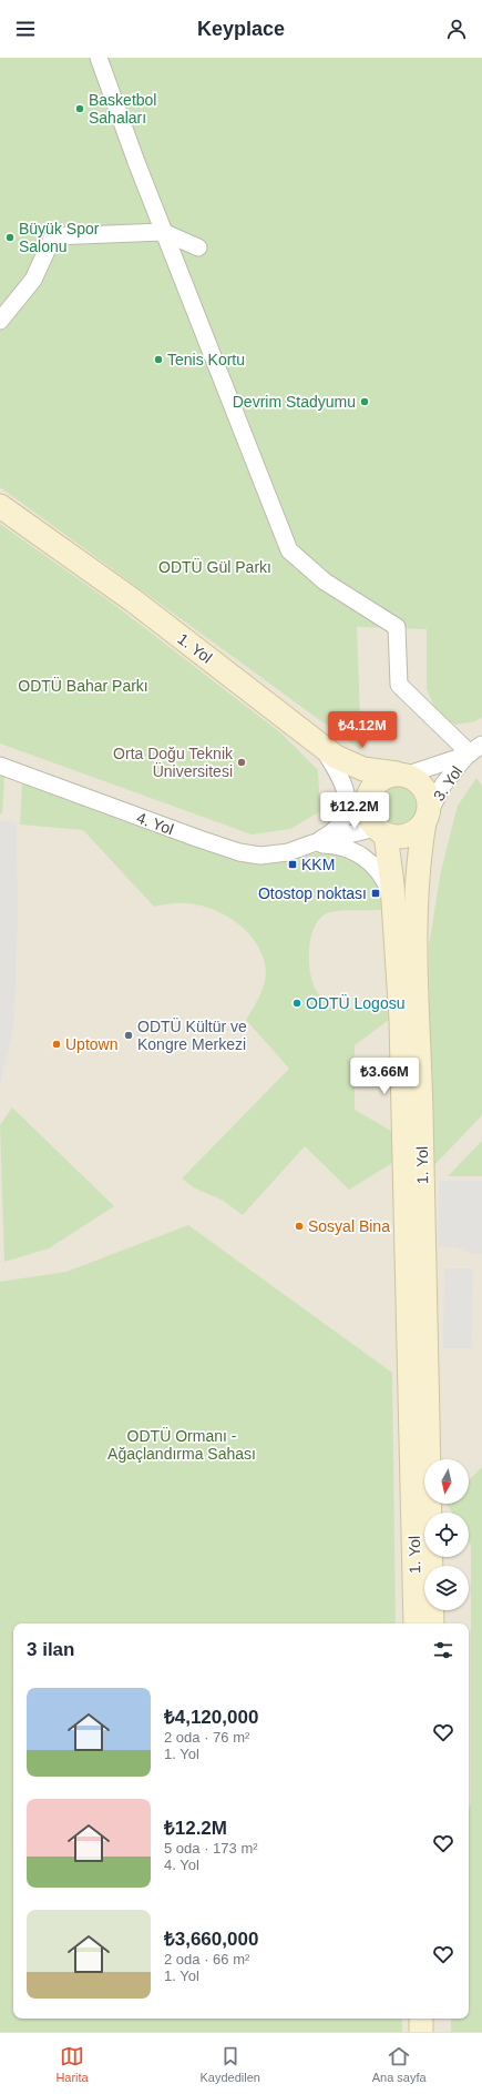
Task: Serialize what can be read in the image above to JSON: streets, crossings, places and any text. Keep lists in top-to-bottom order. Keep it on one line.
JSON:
{"streets":{"main road":["1. Yol"],"street":["3. Yol","4. Yol"]},"crossings":[["1. Yol","3. Yol"],["1. Yol","4. Yol"],["3. Yol","4. Yol"]],"parks":["ODTÜ Gül Parkı","ODTÜ Bahar Parkı","ODTÜ Ormanı - Ağaçlandırma Sahası"],"places":{"other":["Basketbol Sahaları","Büyük Spor Salonu","Tenis Kortu","Devrim Stadyumu","Orta Doğu Teknik Üniversitesi","ODTÜ Logosu","ODTÜ Kültür ve Kongre Merkezi","Uptown","Sosyal Bina"],"transit":["KKM","Otostop noktası"]},"north":"bottom","page":{"header":"Keyplace","price":["₺4.12M","₺12.2M","₺3.66M"],"heading":"3 ilan","list":[{"name":"₺4,120,000","note":"2 oda · 76 m² · 1. Yol"},{"name":"₺12.2M","note":"5 oda · 173 m² · 4. Yol"},{"name":"₺3,660,000","note":"2 oda · 66 m² · 1. Yol"}],"tabs":["Harita","Kaydedilen","Ana sayfa"]}}
